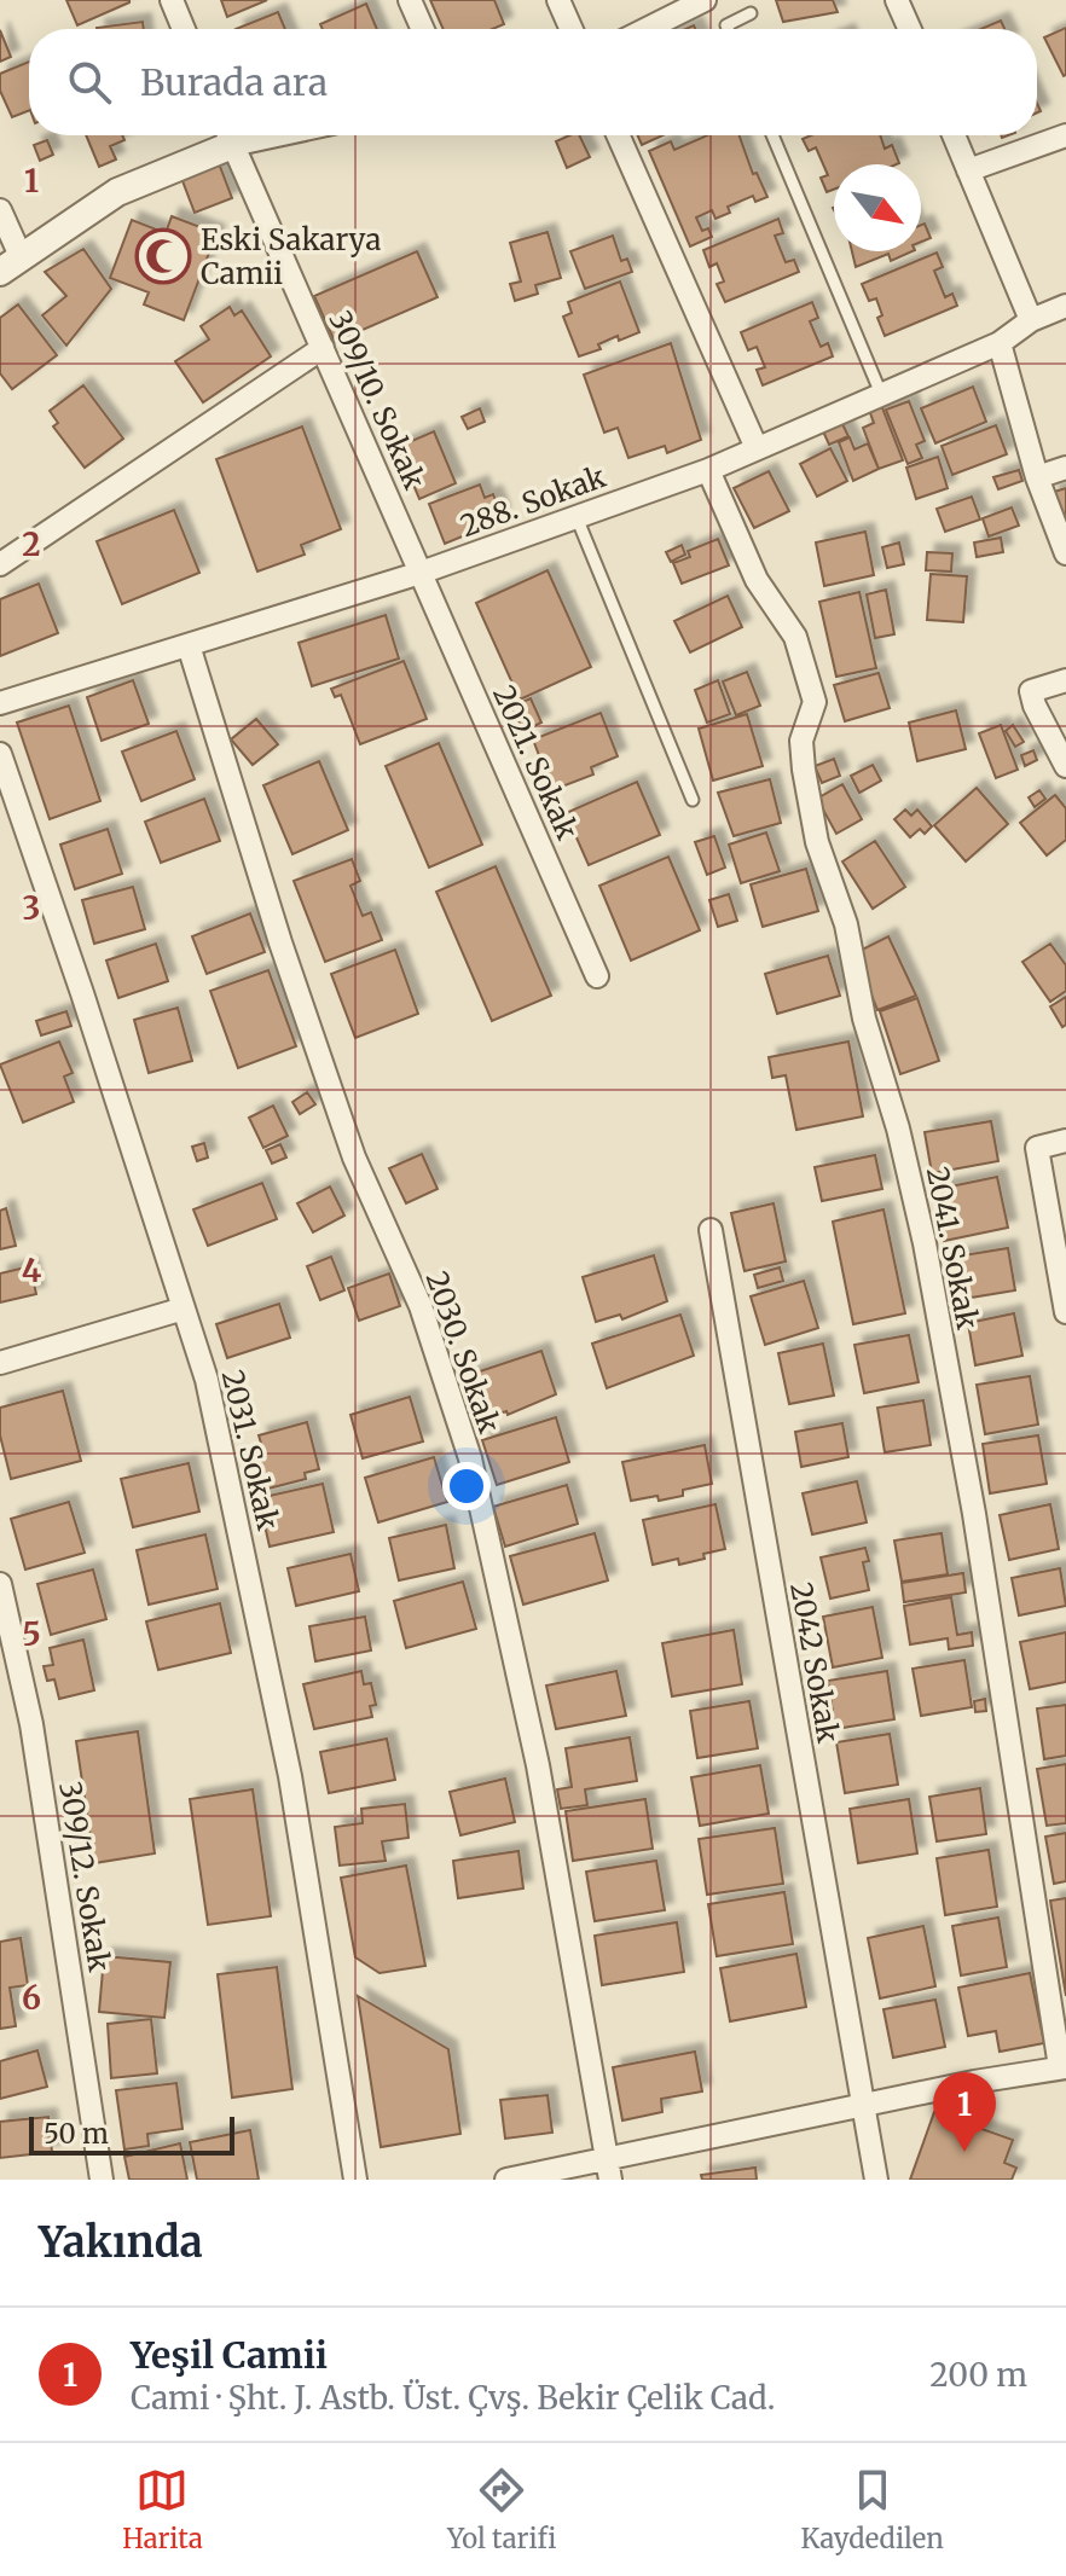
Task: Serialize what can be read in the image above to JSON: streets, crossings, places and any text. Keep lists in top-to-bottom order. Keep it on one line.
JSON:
{"streets":{"street":["309/10. Sokak","288. Sokak","2021. Sokak","2041. Sokak","2030. Sokak","2031. Sokak","2042 Sokak","309/12. Sokak"]},"crossings":[["309/10. Sokak","288. Sokak"],["309/10. Sokak","2021. Sokak"],["288. Sokak","2021. Sokak"],["288. Sokak","2041. Sokak"],["288. Sokak","2030. Sokak"]],"places":{"mosque":["Eski Sakarya Camii"]},"scale_bar":"50 m","north":"bottom right","page":{"search":"Burada ara","pins":"1","scale":"50 m","heading":"Yakında","list":[{"mark":"1","name":"Yeşil Camii","note":"Cami · Şht. J. Astb. Üst. Çvş. Bekir Çelik Cad.","value":"200 m"}],"nav":["Harita","Yol tarifi","Kaydedilen"]},"grid":{"rows":["1","2","3","4","5","6"]}}
